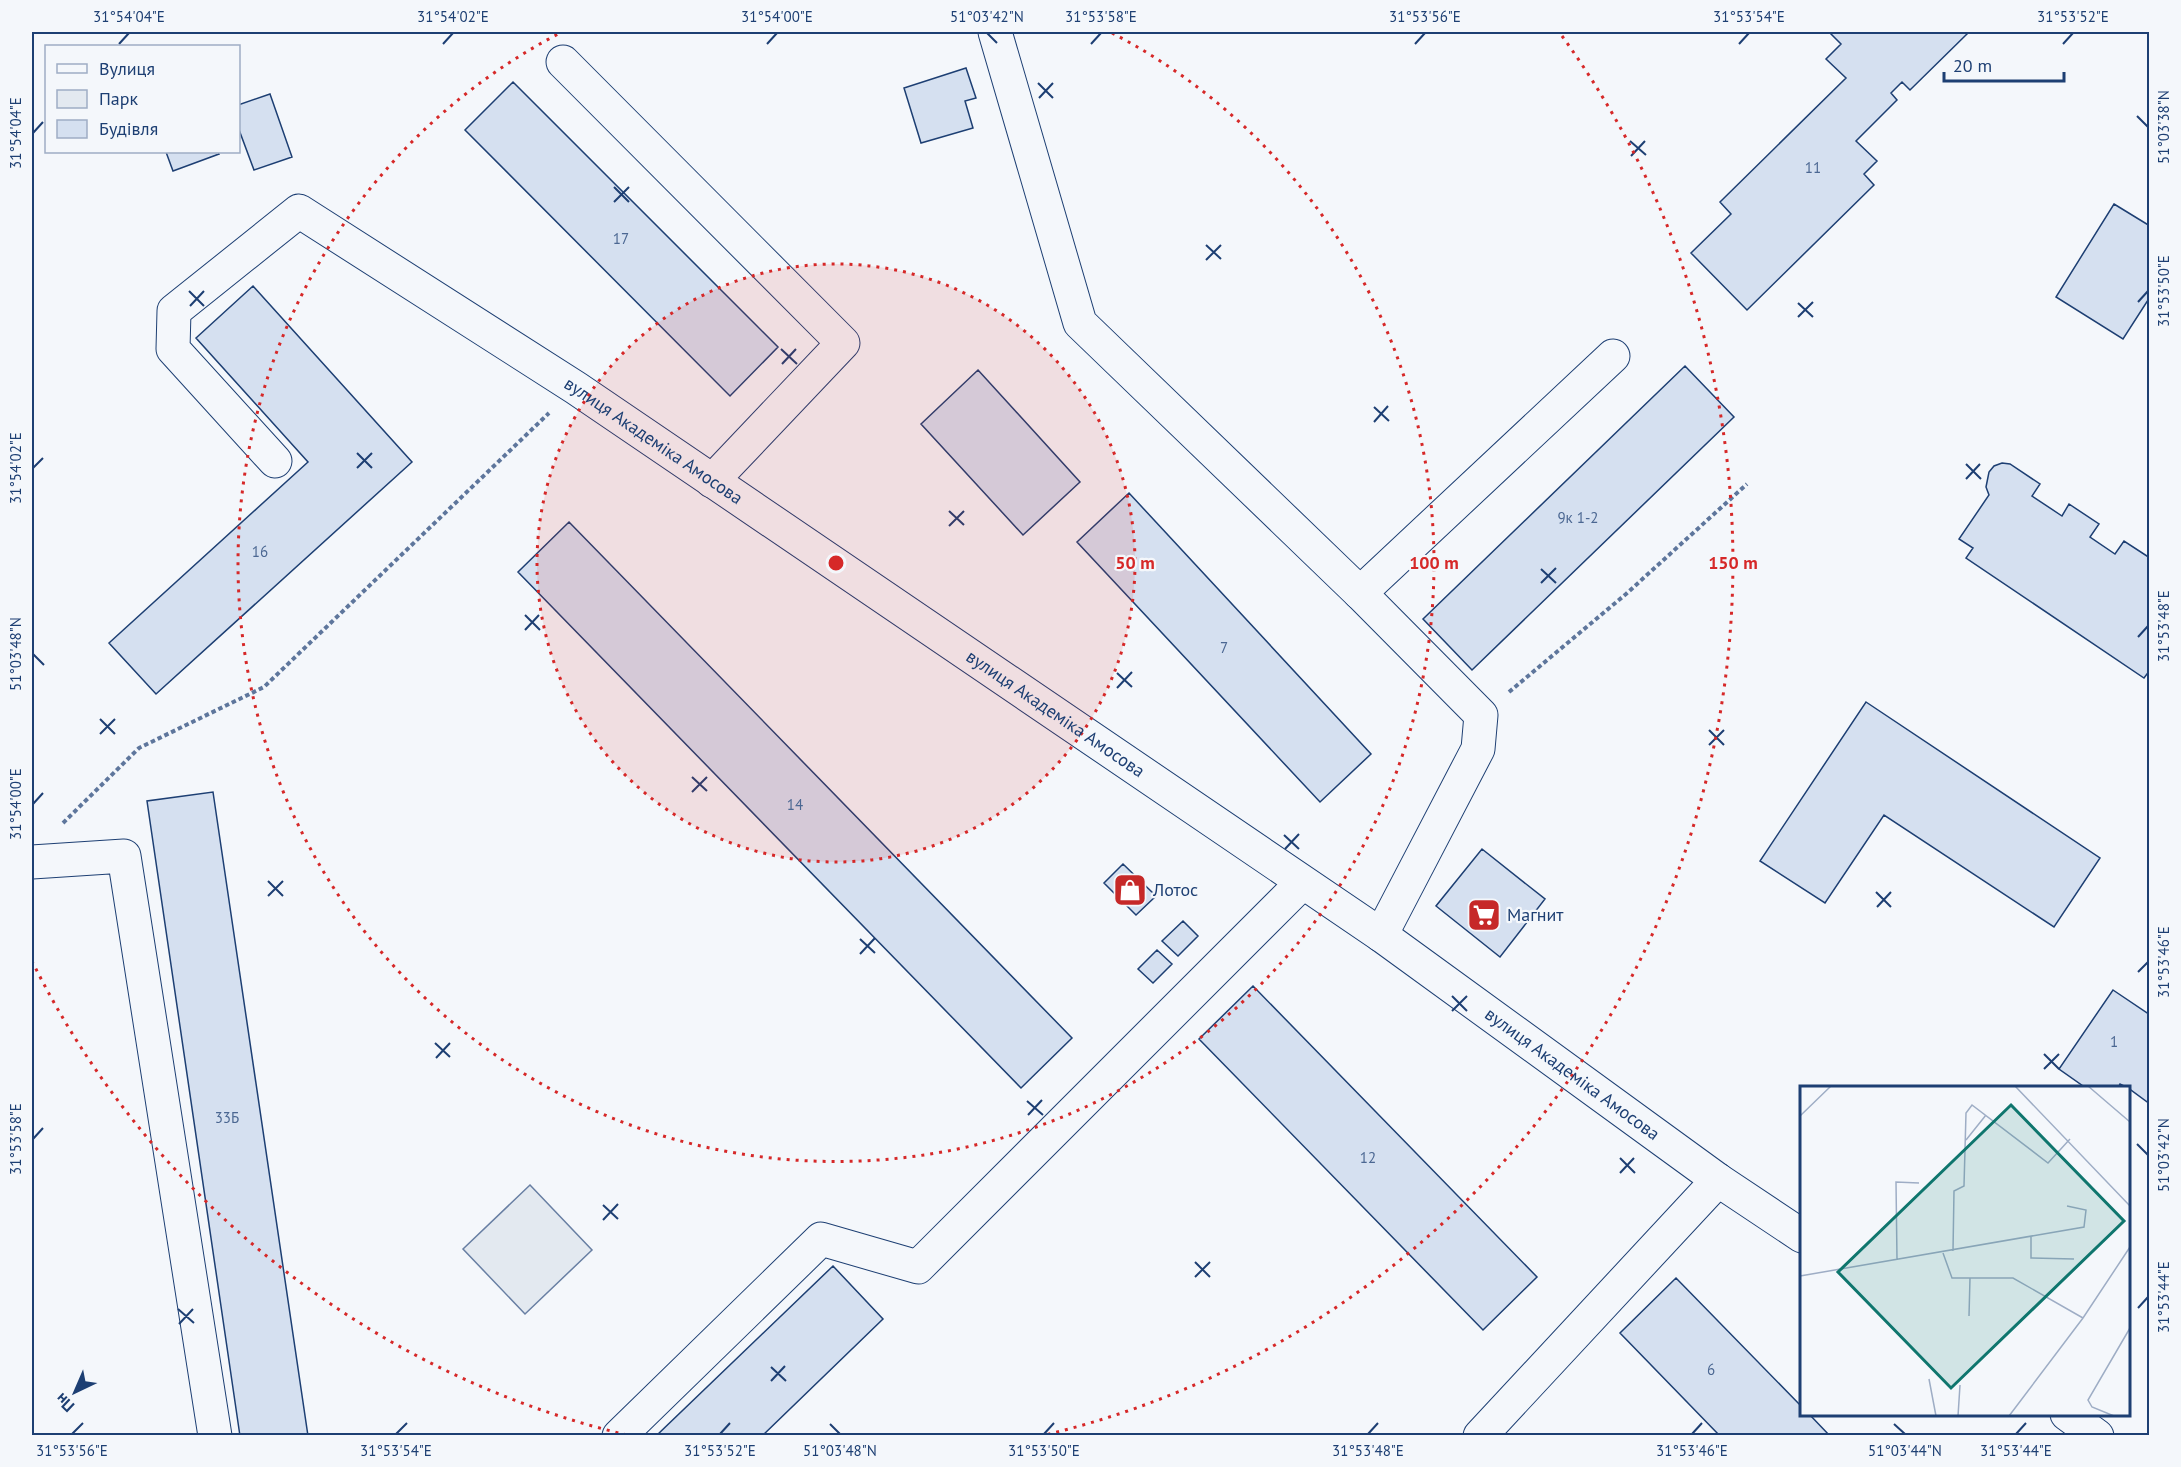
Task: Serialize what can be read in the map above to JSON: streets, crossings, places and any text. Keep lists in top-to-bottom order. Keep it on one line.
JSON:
{"streets":{"street":["вулиця Академіка Амосова"]},"places":{"shop":["Лотос"],"supermarket":["Магнит"]},"house_numbers":["11","17","9к 1-2","16","7","14","1","33Б","12","6"],"legend":["Вулиця","Парк","Будівля"],"scale_bar":"20 m","north":"bottom left","coordinates":["31°54'04\"E","31°54'02\"E","31°54'00\"E","51°03'42\"N","31°53'58\"E","31°53'56\"E","31°53'54\"E","31°53'52\"E","51°03'38\"N","31°53'50\"E","31°53'48\"E","51°03'48\"N","31°53'46\"E","31°53'44\"E","51°03'44\"N"],"rings":["50 m","100 m","150 m"]}
